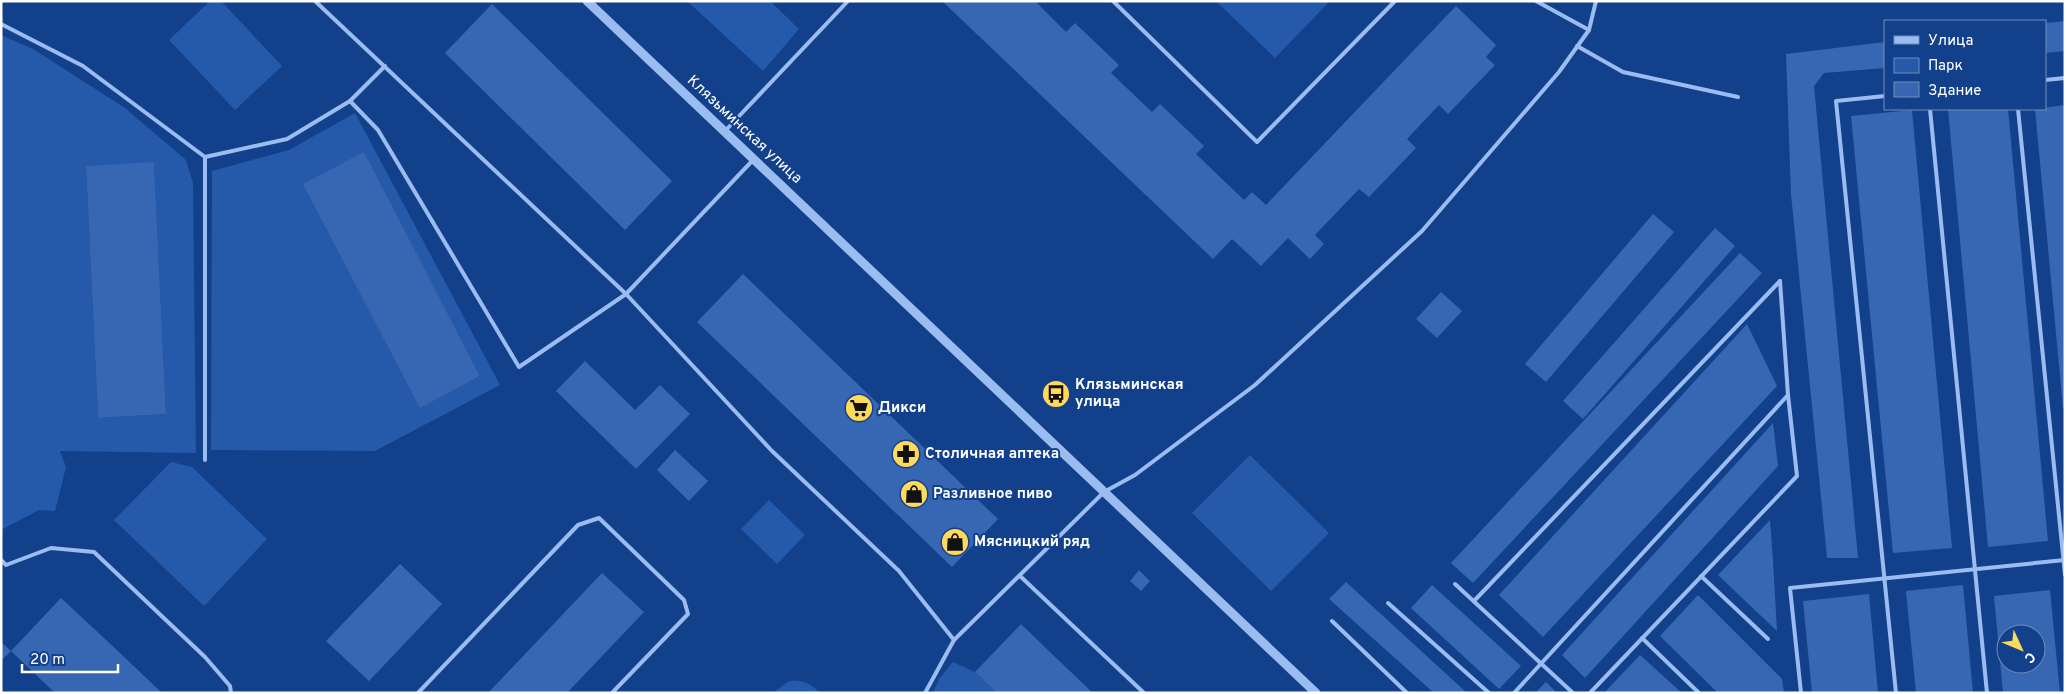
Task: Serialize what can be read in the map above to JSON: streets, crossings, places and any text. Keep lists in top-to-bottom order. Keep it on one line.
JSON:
{"streets":{"street":["Клязьминская улица"]},"places":{"bus stop":["Клязьминская улица"],"supermarket":["Дикси"],"pharmacy":["Столичная аптека"],"shop":["Разливное пиво","Мясницкий ряд"]},"legend":["Улица","Парк","Здание"],"scale_bar":"20 m","north":"bottom right"}
